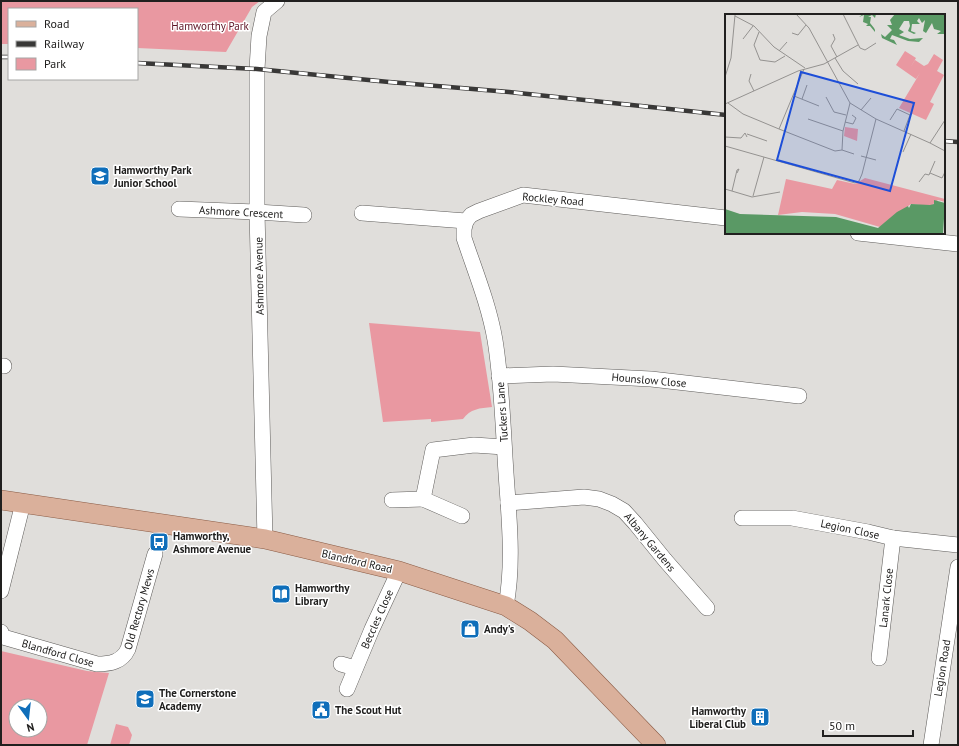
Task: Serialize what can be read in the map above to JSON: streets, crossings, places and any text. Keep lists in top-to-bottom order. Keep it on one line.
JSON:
{"streets":{"main road":["Blandford Road"],"street":["Rockley Road","Ashmore Crescent","Ashmore Avenue","Hounslow Close","Tuckers Lane","Legion Close","Albany Gardens","Lanark Close","Old Rectory Mews","Beccles Close","Blandford Close","Legion Road"]},"crossings":[["Rockley Road","Tuckers Lane"],["Ashmore Crescent","Ashmore Avenue"],["Ashmore Avenue","Blandford Road"],["Hounslow Close","Tuckers Lane"],["Tuckers Lane","Albany Gardens"],["Tuckers Lane","Blandford Road"],["Legion Close","Lanark Close"],["Blandford Road","Beccles Close"],["Old Rectory Mews","Blandford Close"]],"parks":["Hamworthy Park"],"places":{"school or university":["Hamworthy Park Junior School","The Cornerstone Academy"],"bus stop":["Hamworthy, Ashmore Avenue"],"library":["Hamworthy Library"],"shop":["Andy's"],"public building":["The Scout Hut"],"building":["Hamworthy Liberal Club"]},"legend":["Road","Railway","Park"],"scale_bar":"50 m","north":"bottom"}
